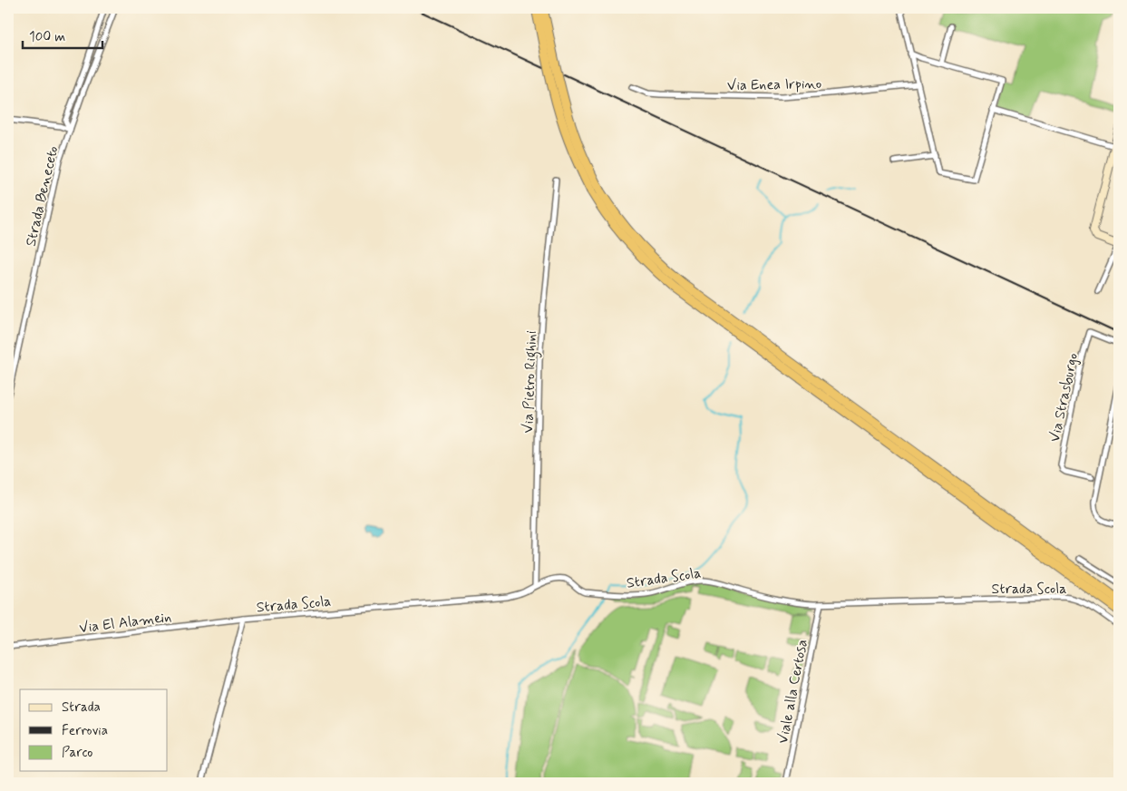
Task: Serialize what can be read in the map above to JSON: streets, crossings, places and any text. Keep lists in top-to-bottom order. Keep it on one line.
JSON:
{"streets":{"street":["Via Enea Irpino","Strada Beneceto","Via Pietro Righini","Via Strasburgo","Strada Scola","Via El Alamein","Viale alla Certosa"]},"crossings":[["Via Pietro Righini","Strada Scola"],["Strada Scola","Via El Alamein"],["Strada Scola","Viale alla Certosa"]],"legend":["Strada","Ferrovia","Parco"],"scale_bar":"100 m"}
